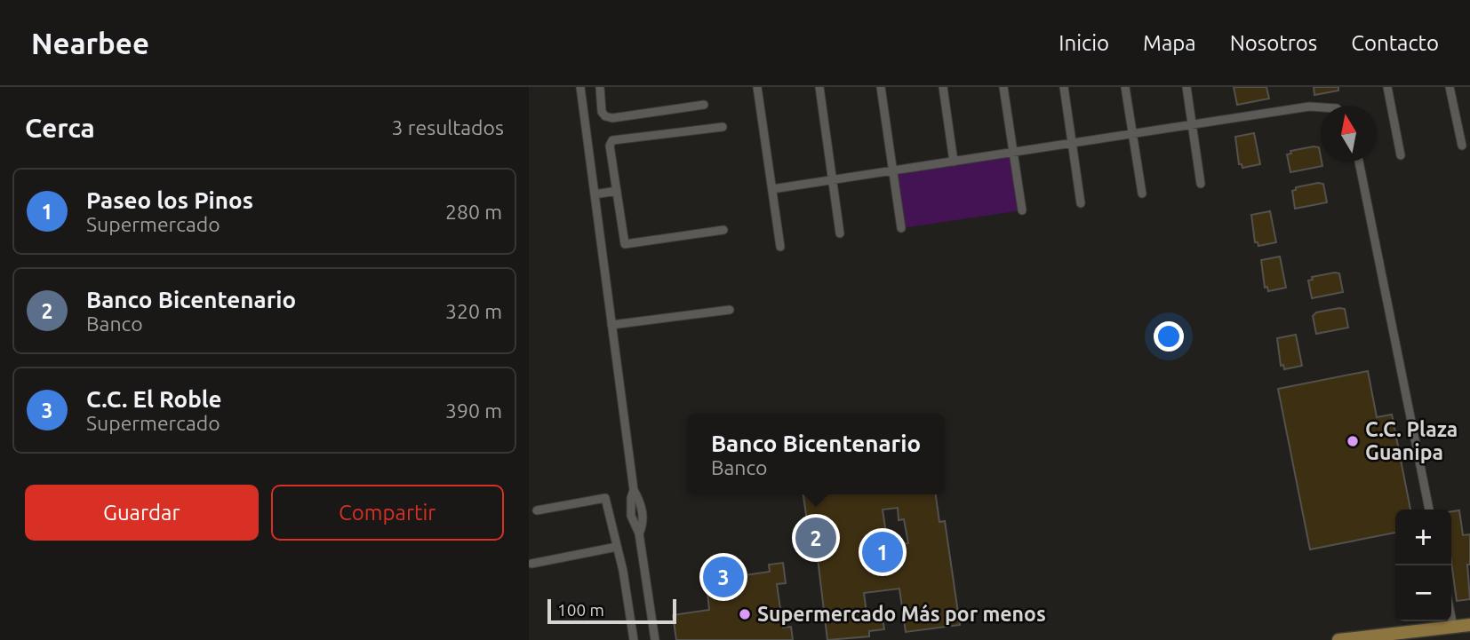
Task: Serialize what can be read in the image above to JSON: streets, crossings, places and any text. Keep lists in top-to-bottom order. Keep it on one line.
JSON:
{"places":["C.C. Plaza Guanipa","Supermercado Más por menos"],"scale_bar":"100 m","north":"top","page":{"header":"Nearbee","nav":["Inicio","Mapa","Nosotros","Contacto"],"heading":["Cerca","3 resultados"],"list":[{"mark":"1","name":"Paseo los Pinos","note":"Supermercado","value":"280 m"},{"mark":"2","name":"Banco Bicentenario","note":"Banco","value":"320 m"},{"mark":"3","name":"C.C. El Roble","note":"Supermercado","value":"390 m"}],"popup":["Banco Bicentenario","Banco"],"buttons":["Guardar","Compartir"],"map_buttons":["+","−"],"pins":["2","1","3"],"scale":"100 m"}}
